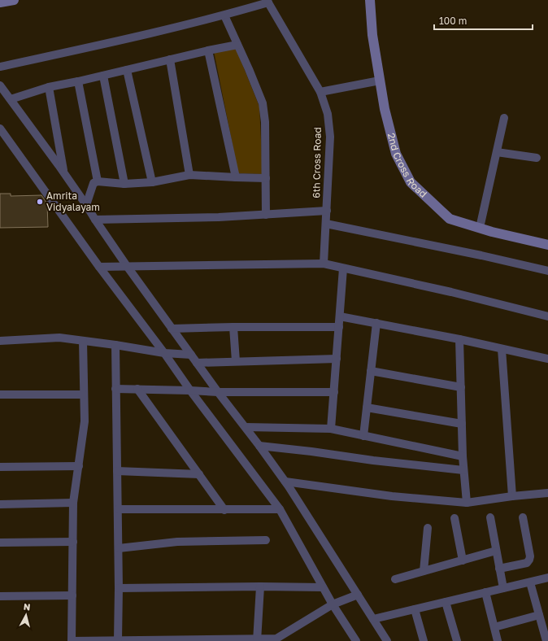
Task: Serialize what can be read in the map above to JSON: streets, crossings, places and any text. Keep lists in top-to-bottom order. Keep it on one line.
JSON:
{"streets":{"street":["6th Cross Road","2nd Cross Road"]},"places":["Amrita Vidyalayam"],"scale_bar":"100 m","north":"top"}
